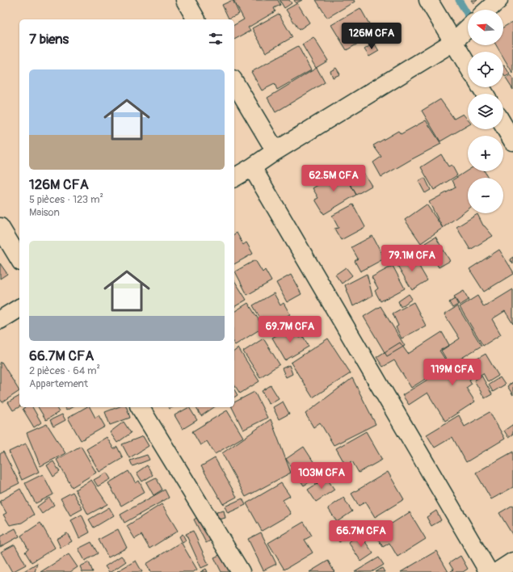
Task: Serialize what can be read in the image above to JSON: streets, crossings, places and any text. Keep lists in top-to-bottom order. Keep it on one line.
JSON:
{"north":"left","page":{"map_buttons":["+","−"],"heading":"7 biens","price":["126M CFA","62.5M CFA","79.1M CFA","69.7M CFA","119M CFA","103M CFA","66.7M CFA"],"list":[{"name":"126M CFA","note":"5 pièces · 123 m² · Maison"},{"name":"66.7M CFA","note":"2 pièces · 64 m² · Appartement"}]}}
